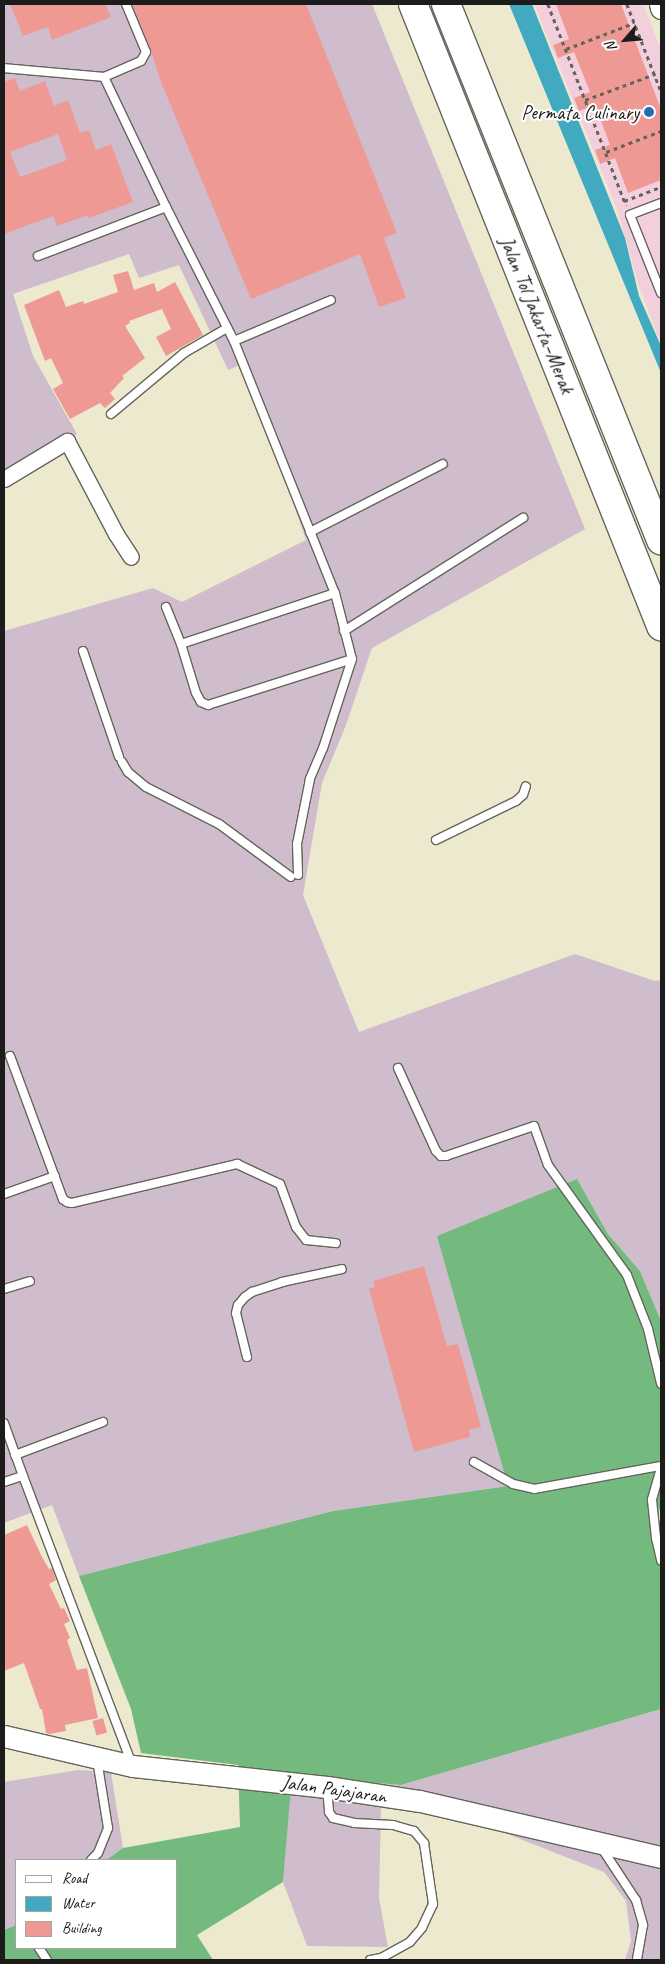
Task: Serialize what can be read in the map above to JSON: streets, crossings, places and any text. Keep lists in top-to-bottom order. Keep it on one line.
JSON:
{"streets":{"highway":["Jalan Tol Jakarta–Merak"],"main road":["Jalan Pajajaran"]},"places":["Permata Culinary"],"legend":["Road","Water","Building"],"north":"bottom left"}
